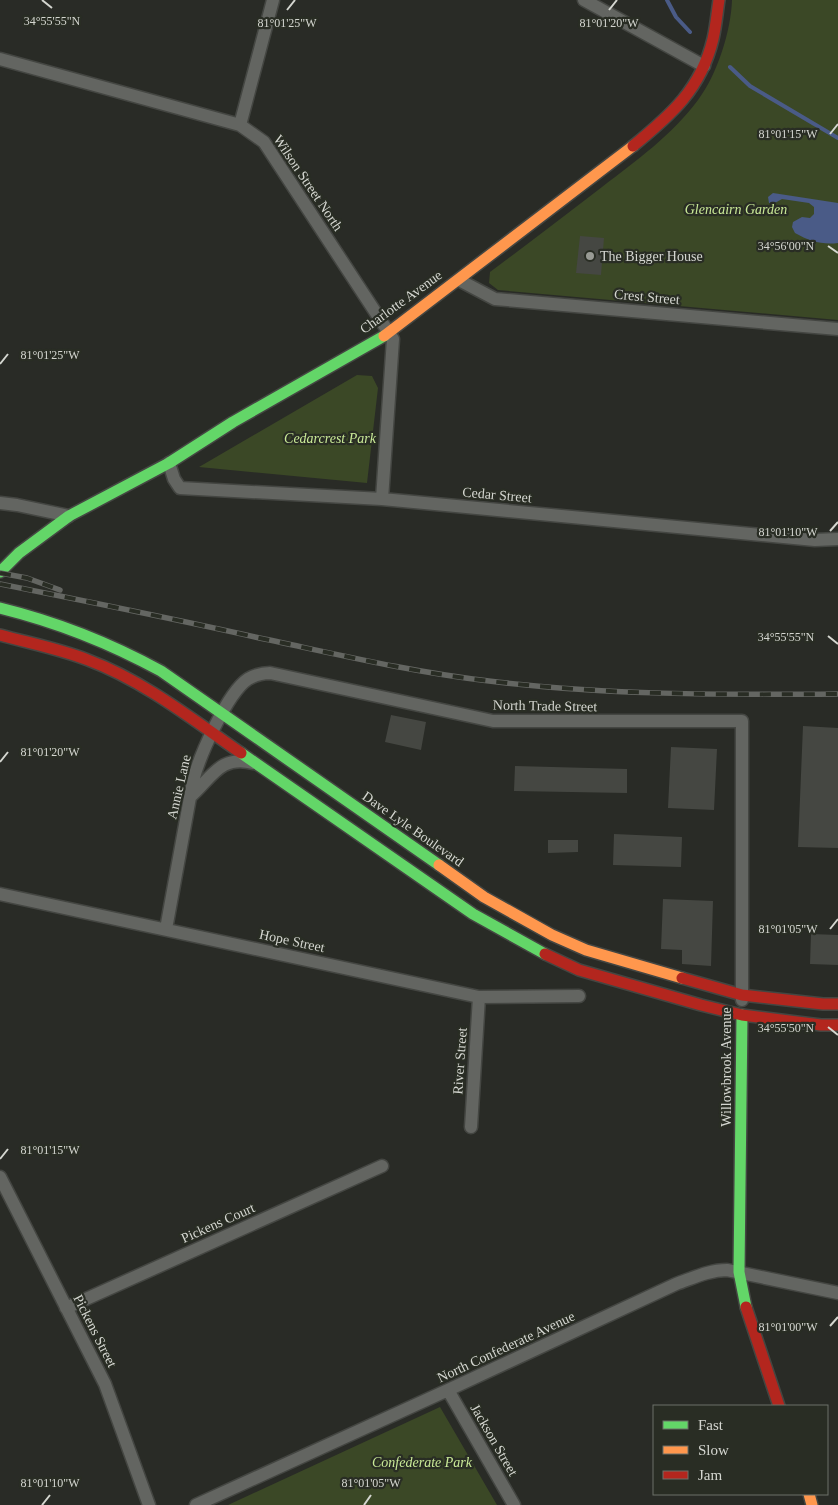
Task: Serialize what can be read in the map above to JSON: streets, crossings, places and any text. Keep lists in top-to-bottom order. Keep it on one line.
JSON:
{"streets":{"main road":["Charlotte Avenue","Dave Lyle Boulevard","Willowbrook Avenue"],"street":["Wilson Street North","Crest Street","Cedar Street","North Trade Street","Annie Lane","Hope Street","River Street","Pickens Court","Pickens Street","North Confederate Avenue","Jackson Street"]},"crossings":[["Wilson Street North","Charlotte Avenue"],["Wilson Street North","Cedar Street"],["Crest Street","Charlotte Avenue"],["Charlotte Avenue","Cedar Street"],["North Trade Street","Annie Lane"],["North Trade Street","Willowbrook Avenue"],["Annie Lane","Dave Lyle Boulevard"],["Annie Lane","Hope Street"],["Dave Lyle Boulevard","Willowbrook Avenue"],["Hope Street","River Street"],["Willowbrook Avenue","North Confederate Avenue"],["Pickens Court","Pickens Street"],["North Confederate Avenue","Jackson Street"]],"parks":["Glencairn Garden","Cedarcrest Park","Confederate Park"],"places":["The Bigger House"],"legend":["Fast","Slow","Jam"],"coordinates":["34°55'55\"N","81°01'25\"W","81°01'20\"W","81°01'15\"W","34°56'00\"N","81°01'10\"W","81°01'05\"W","34°55'50\"N","81°01'00\"W"]}
